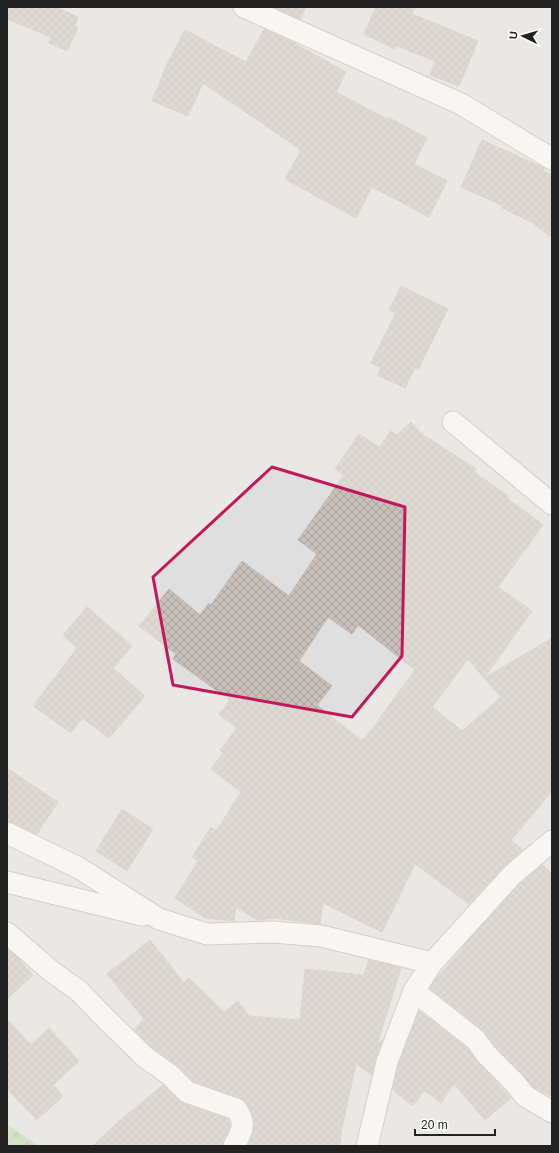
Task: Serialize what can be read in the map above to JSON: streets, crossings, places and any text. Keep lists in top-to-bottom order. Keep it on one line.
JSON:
{"scale_bar":"20 m","north":"left"}
